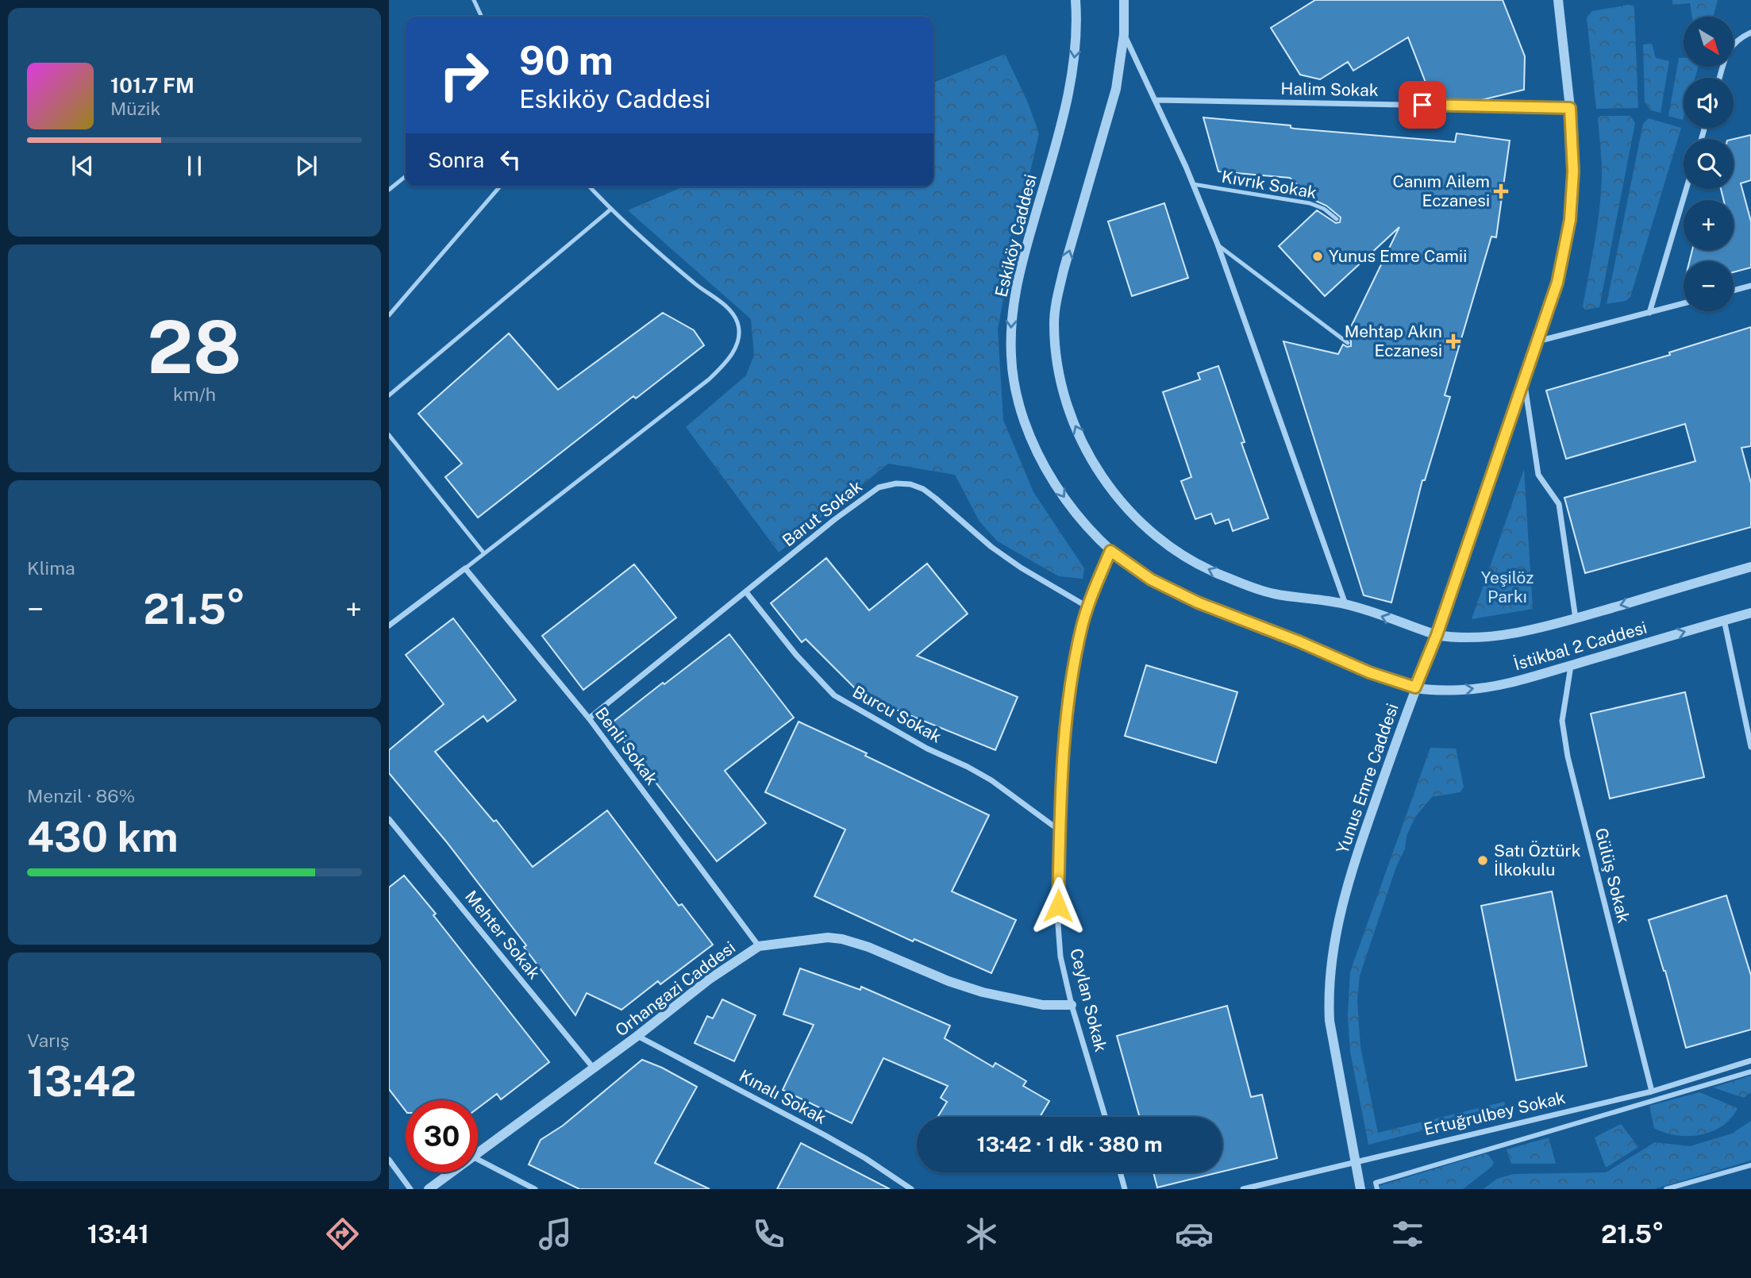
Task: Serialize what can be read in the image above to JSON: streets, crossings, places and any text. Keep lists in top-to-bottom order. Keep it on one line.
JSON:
{"streets":{"street":["Halim Sokak","Eskiköy Caddesi","Barut Sokak","İstikbal 2 Caddesi","Burcu Sokak","Benli Sokak","Yunus Emre Caddesi","Gülüş Sokak","Mehter Sokak","Orhangazi Caddesi","Ceylan Sokak","Kınalı Sokak","Ertuğrulbey Sokak"],"lane":["Kıvrık Sokak"]},"crossings":[["Halim Sokak","Yunus Emre Caddesi"],["Eskiköy Caddesi","İstikbal 2 Caddesi"],["Eskiköy Caddesi","Yunus Emre Caddesi"],["Eskiköy Caddesi","Ceylan Sokak"],["Barut Sokak","Burcu Sokak"],["Barut Sokak","Benli Sokak"],["Barut Sokak","Ceylan Sokak"],["İstikbal 2 Caddesi","Yunus Emre Caddesi"],["İstikbal 2 Caddesi","Gülüş Sokak"],["Burcu Sokak","Ceylan Sokak"],["Benli Sokak","Orhangazi Caddesi"],["Yunus Emre Caddesi","Ertuğrulbey Sokak"],["Gülüş Sokak","Ertuğrulbey Sokak"],["Mehter Sokak","Orhangazi Caddesi"],["Orhangazi Caddesi","Ceylan Sokak"],["Orhangazi Caddesi","Kınalı Sokak"]],"one_way":["Eskiköy Caddesi"],"parks":["Yeşilöz Parkı"],"places":{"health":["Canım Ailem Eczanesi","Mehtap Akın Eczanesi"],"other":["Yunus Emre Camii","Satı Öztürk İlkokulu"]},"north":"bottom right","page":{"map_buttons":["+","−"],"turn":["90 m","Eskiköy Caddesi"],"song":["101.7 FM","Müzik"],"then":"Sonra","tile":[["28","km/h"],"Klima",["Menzil · 86%","430 km"],["Varış","13:42"]],"heat":["−","21.5°","+"],"limit":"30","trip":"13:42 · 1 dk · 380 m","tabs":["13:41","21.5°"]}}
